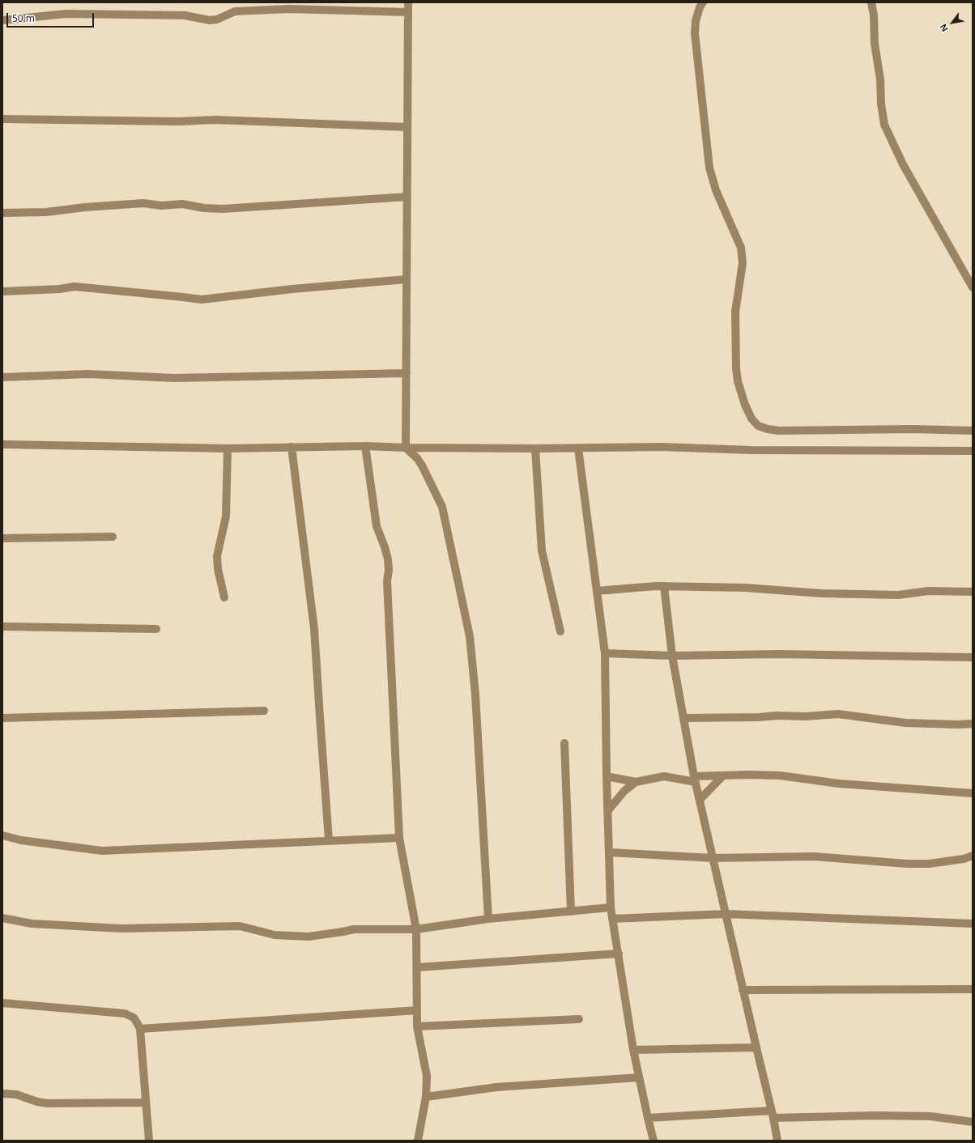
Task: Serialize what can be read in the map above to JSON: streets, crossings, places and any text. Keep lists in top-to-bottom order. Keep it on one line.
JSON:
{"scale_bar":"50 m","north":"bottom left"}
